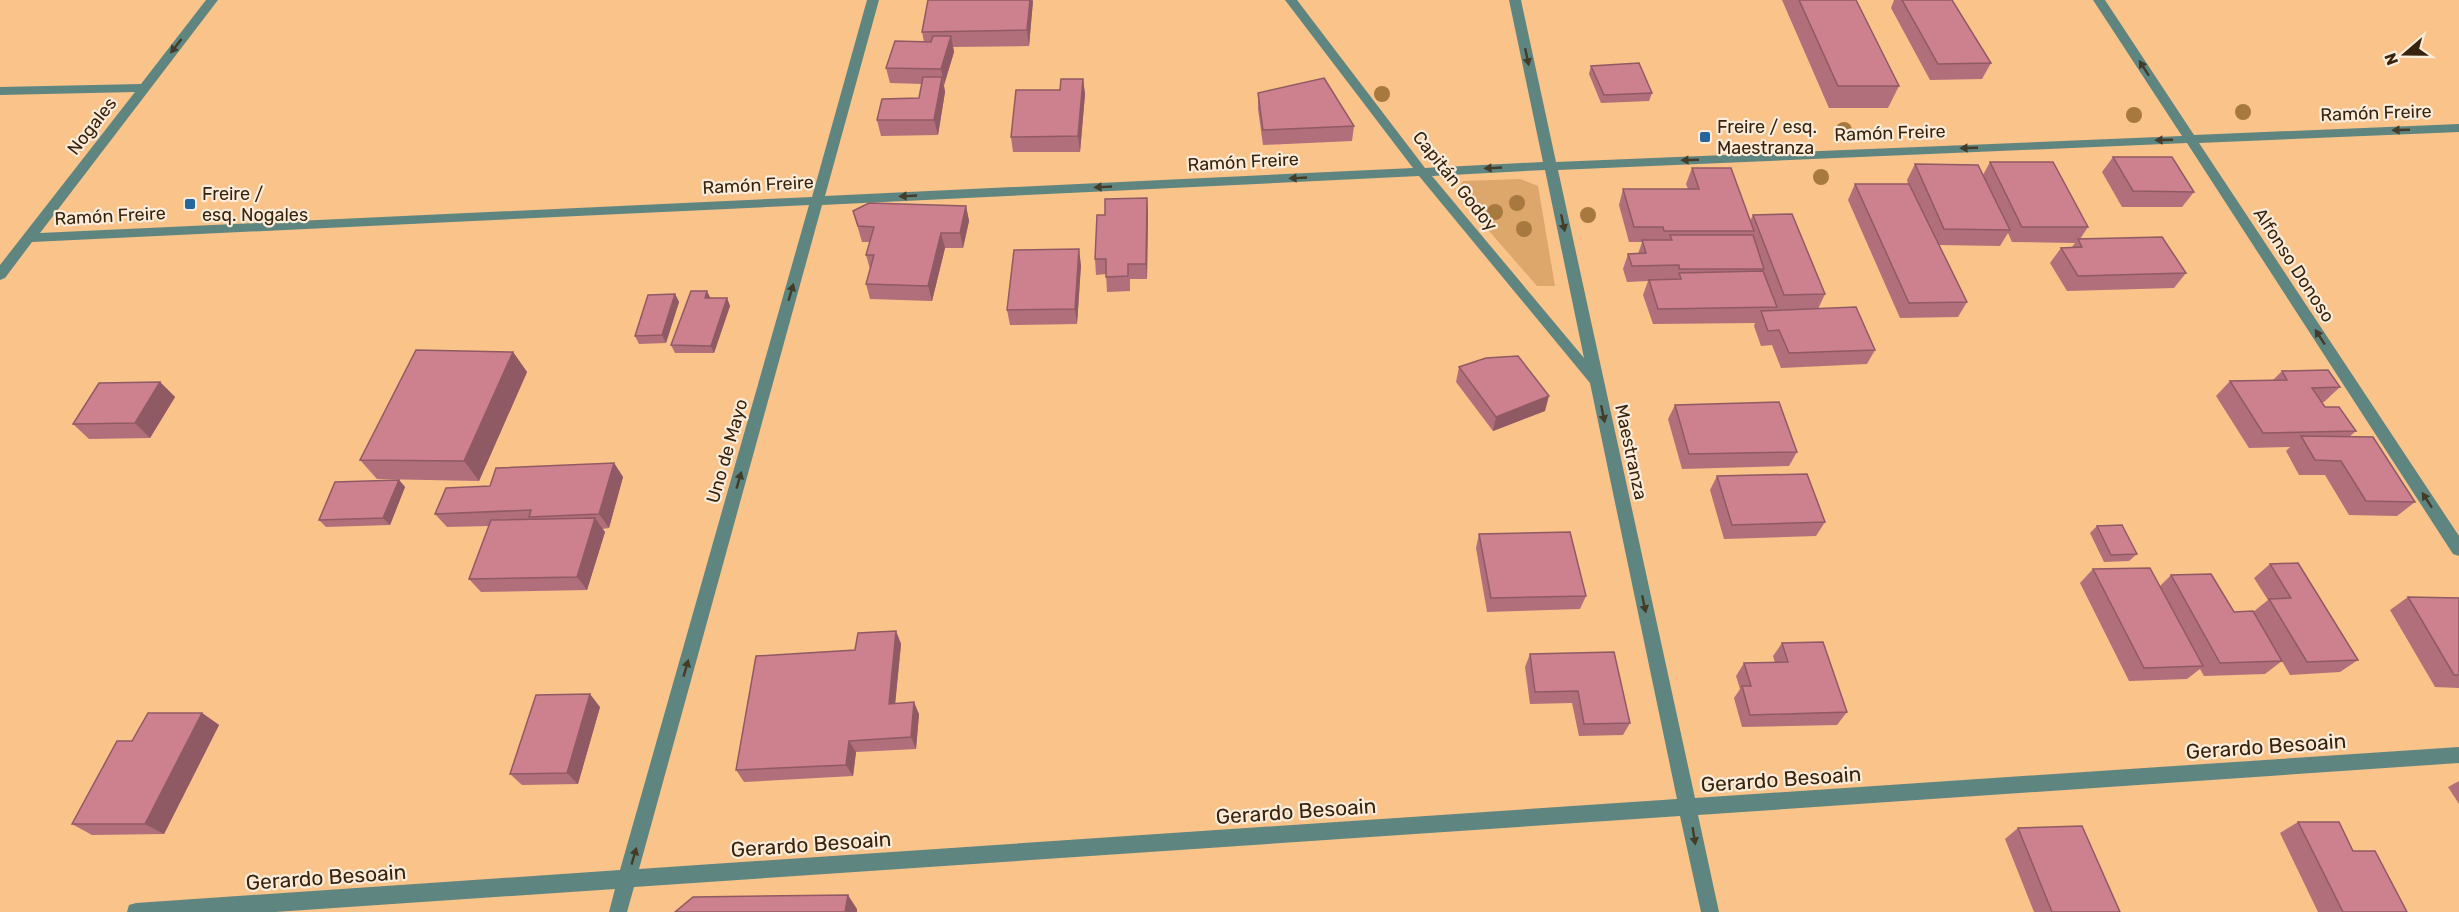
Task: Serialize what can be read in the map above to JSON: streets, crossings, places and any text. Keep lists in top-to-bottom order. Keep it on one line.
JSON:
{"streets":{"street":["Ramón Freire","Nogales","Capitán Godoy","Alfonso Donoso","Uno de Mayo","Maestranza","Gerardo Besoain"]},"crossings":[["Ramón Freire","Nogales"],["Ramón Freire","Capitán Godoy"],["Ramón Freire","Alfonso Donoso"],["Ramón Freire","Uno de Mayo"],["Ramón Freire","Maestranza"],["Capitán Godoy","Maestranza"],["Uno de Mayo","Gerardo Besoain"],["Maestranza","Gerardo Besoain"]],"one_way":["Ramón Freire","Alfonso Donoso","Uno de Mayo","Maestranza"],"places":{"transit":["Freire / esq. Maestranza","Freire / esq. Nogales"]},"north":"left"}
